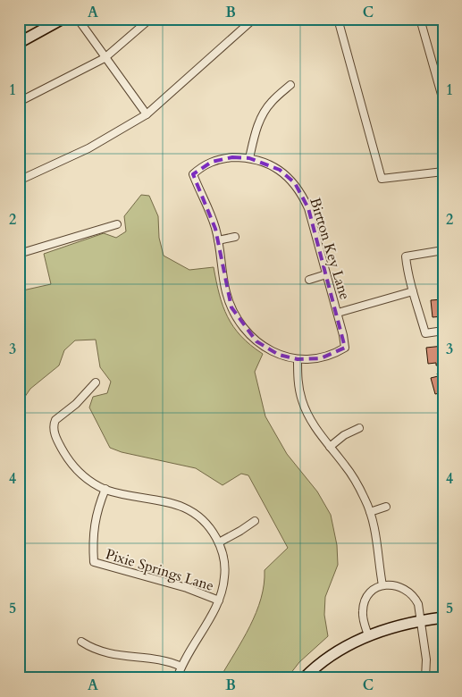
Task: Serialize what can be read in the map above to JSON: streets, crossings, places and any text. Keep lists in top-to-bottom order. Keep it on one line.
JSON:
{"streets":{"street":["Birtton Key Lane","Pixie Springs Lane"]},"grid":{"columns":["A","B","C"],"rows":["1","2","3","4","5"]}}
